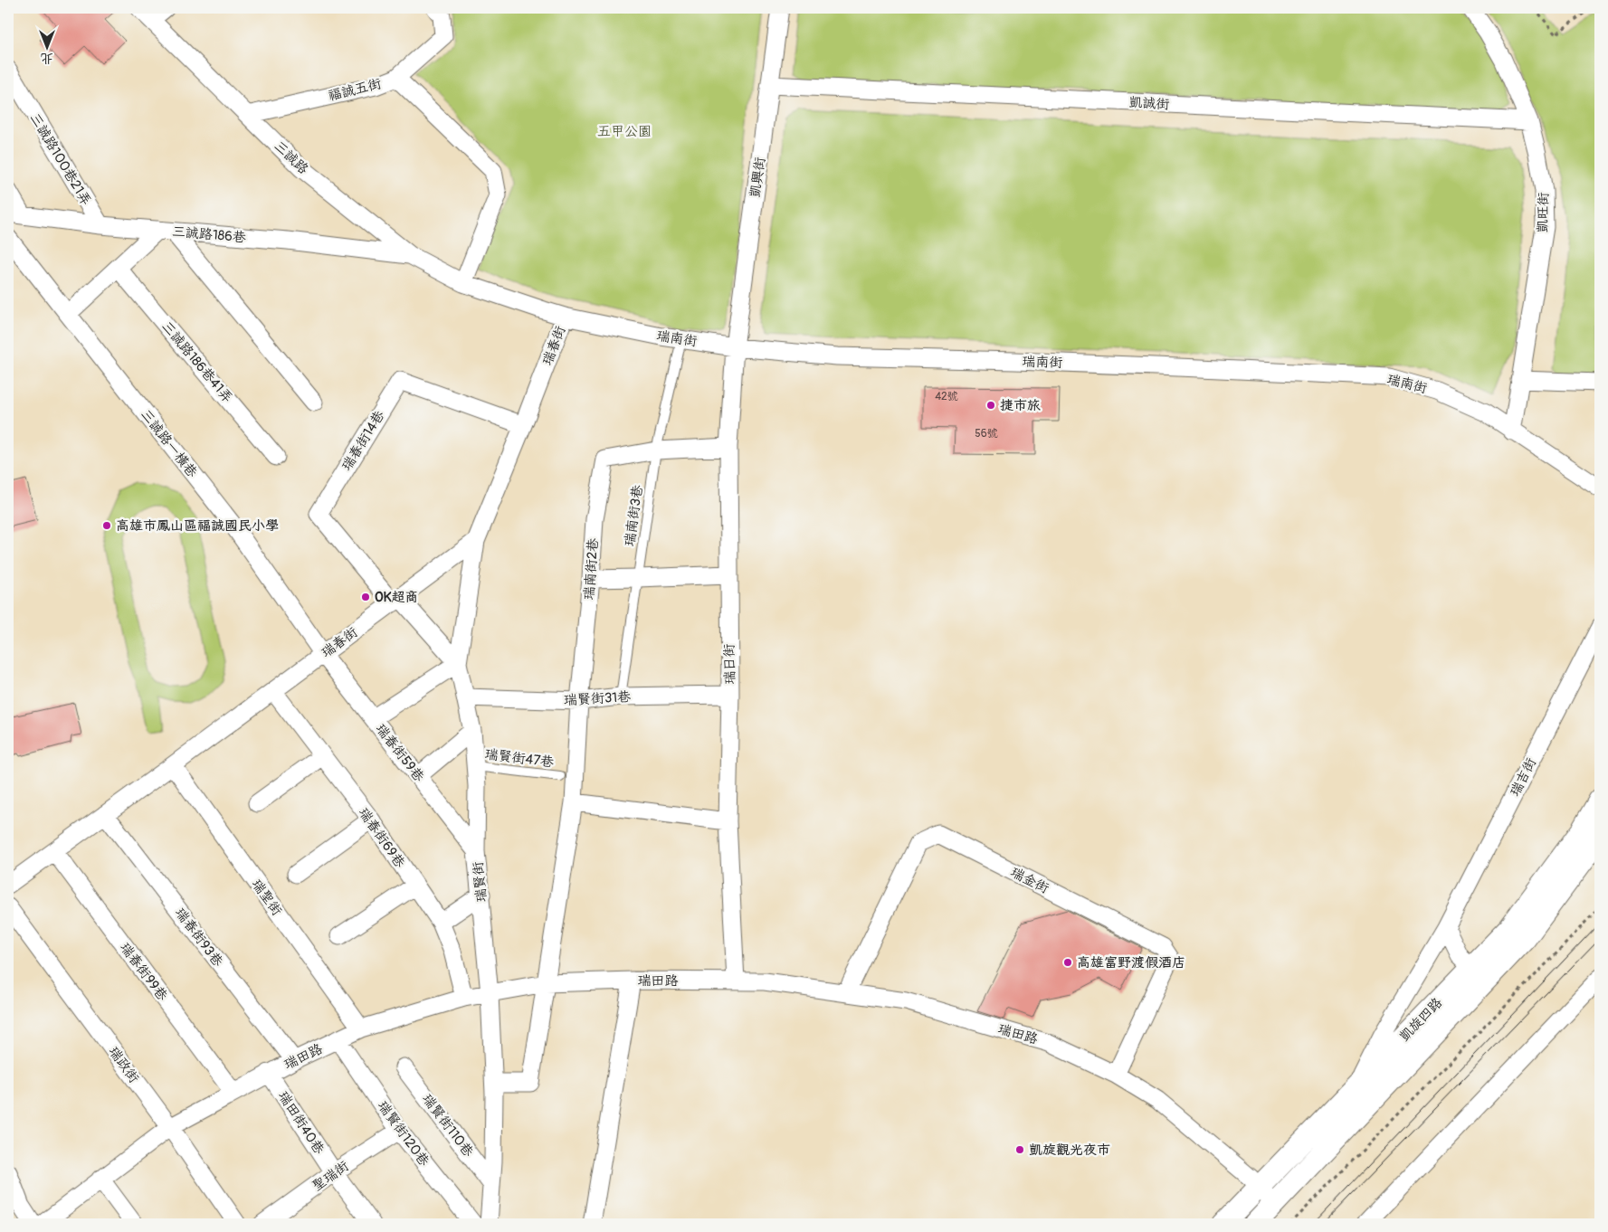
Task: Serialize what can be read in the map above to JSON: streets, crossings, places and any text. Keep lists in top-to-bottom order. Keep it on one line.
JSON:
{"streets":{"street":["福誠五街","凱誠街","三誠路","三誠路100巷21弄","凱興街","凱旺街","三誠路186巷","瑞南街","瑞春街","三誠路186巷41弄","瑞春街14巷","三誠路一橫巷","瑞南街2巷","瑞日街","瑞賢街31巷","瑞春街59巷","瑞吉街","瑞春街69巷","瑞金街","瑞賢街","瑞聖街","瑞春街93巷","瑞春街99巷","瑞田路","凱旋四路","瑞政街","瑞田街40巷","瑞賢街110巷","瑞賢街120巷","聖瑞街"],"lane":["瑞南街3巷","瑞賢街47巷"]},"crossings":[["福誠五街","三誠路"],["凱誠街","凱興街"],["凱誠街","凱旺街"],["三誠路","三誠路186巷"],["三誠路","瑞南街"],["三誠路100巷21弄","三誠路186巷"],["凱興街","瑞南街"],["凱興街","瑞日街"],["凱旺街","瑞南街"],["瑞南街","瑞春街"],["瑞南街","瑞南街3巷"],["瑞南街","瑞日街"],["瑞春街","瑞春街14巷"],["瑞春街","三誠路一橫巷"],["瑞春街","瑞春街59巷"],["瑞春街","瑞春街69巷"],["瑞春街","瑞賢街"],["瑞春街","瑞聖街"],["瑞春街","瑞春街93巷"],["瑞春街","瑞春街99巷"],["三誠路一橫巷","瑞春街59巷"],["瑞南街3巷","瑞南街2巷"],["瑞南街3巷","瑞賢街31巷"],["瑞南街2巷","瑞日街"],["瑞南街2巷","瑞賢街31巷"],["瑞南街2巷","瑞賢街"],["瑞南街2巷","瑞田路"],["瑞日街","瑞賢街31巷"],["瑞日街","瑞田路"],["瑞賢街31巷","瑞賢街"],["瑞春街59巷","瑞賢街"],["瑞賢街47巷","瑞賢街"],["瑞吉街","凱旋四路"],["瑞春街69巷","瑞田路"],["瑞金街","瑞田路"],["瑞賢街","瑞田路"],["瑞賢街","瑞賢街110巷"],["瑞聖街","瑞田路"],["瑞春街93巷","瑞田路"],["瑞春街99巷","瑞田路"],["瑞田路","凱旋四路"],["瑞田路","瑞政街"],["瑞田路","瑞田街40巷"],["瑞田路","瑞賢街120巷"],["瑞田街40巷","聖瑞街"],["瑞賢街120巷","聖瑞街"]],"parks":["五甲公園"],"places":["捷市旅","高雄市鳳山區福誠國民小學","OK超商","高雄富野渡假酒店","凱旋觀光夜市"],"house_numbers":["42號","56號"],"north":"bottom"}
